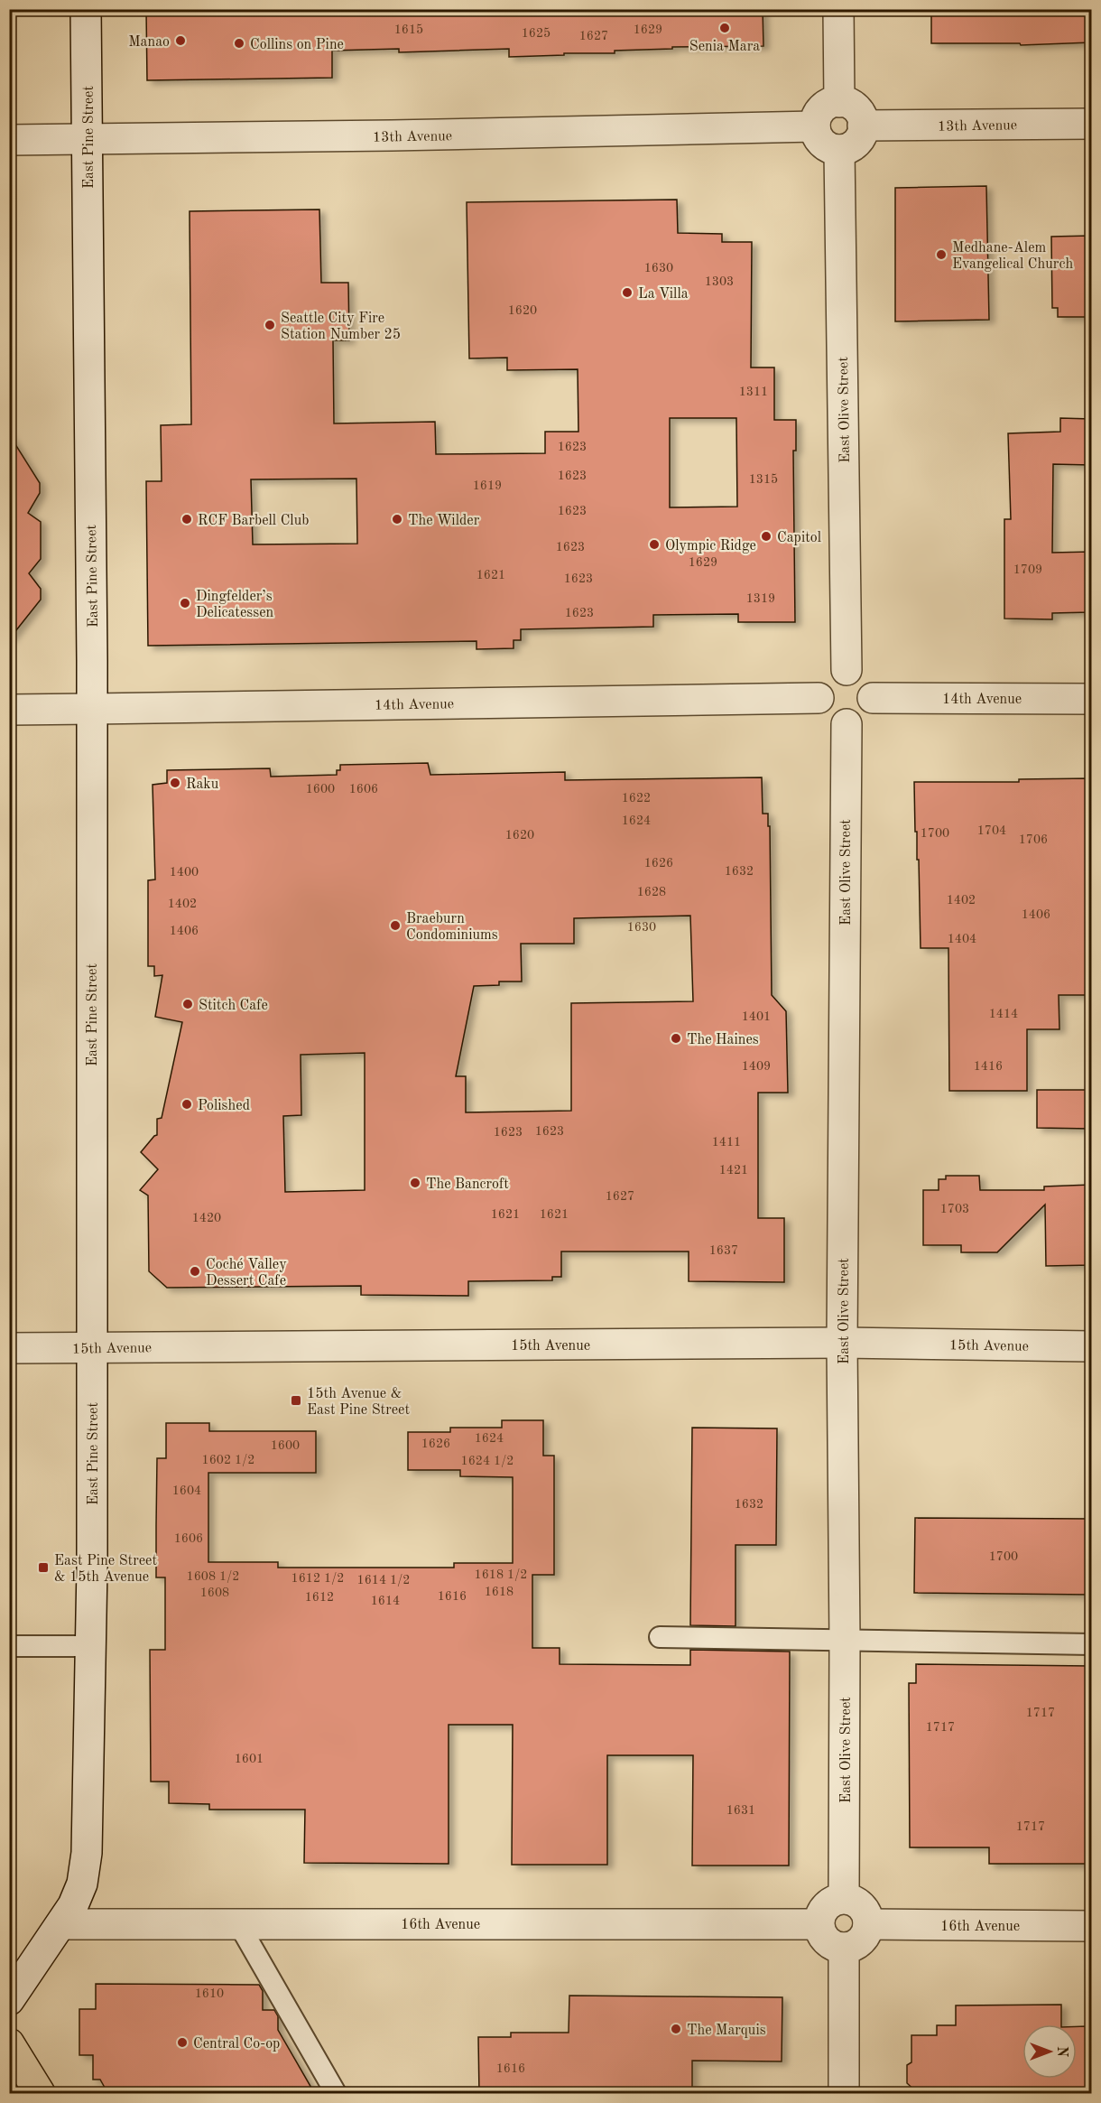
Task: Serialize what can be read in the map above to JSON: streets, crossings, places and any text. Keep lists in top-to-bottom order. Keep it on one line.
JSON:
{"streets":{"street":["13th Avenue","East Pine Street","East Olive Street","14th Avenue","15th Avenue","16th Avenue"]},"crossings":[["13th Avenue","East Pine Street"],["13th Avenue","East Olive Street"],["East Pine Street","14th Avenue"],["East Pine Street","15th Avenue"],["East Pine Street","16th Avenue"],["East Olive Street","14th Avenue"],["East Olive Street","15th Avenue"],["East Olive Street","16th Avenue"]],"places":{"other":["Senia Mara","Manao","Collins on Pine","Medhane-Alem Evangelical Church","La Villa","Seattle City Fire Station Number 25","RCF Barbell Club","The Wilder","Capitol","Olympic Ridge","Dingfelder’s Delicatessen","Raku","Braeburn Condominiums","Stitch Cafe","The Haines","Polished","The Bancroft","Coché Valley Dessert Cafe","The Marquis","Central Co-op"],"transit":["15th Avenue & East Pine Street","East Pine Street & 15th Avenue"]},"house_numbers":["1615","1629","1625","1627","1630","1303","1620","1311","1623","1623","1315","1619","1623","1623","1629","1709","1621","1623","1319","1623","1600","1606","1622","1624","1704","1700","1620","1706","1626","1632","1400","1628","1402","1402","1406","1630","1406","1404","1414","1401","1409","1416","1623","1623","1411","1421","1627","1703","1621","1621","1420","1637","1624","1626","1600","1602 1/2","1624 1/2","1604","1632","1606","1700","1618 1/2","1608 1/2","1612 1/2","1614 1/2","1618","1608","1616","1612","1614","1717","1717","1601","1631","1717","1610","1616"],"north":"right"}
